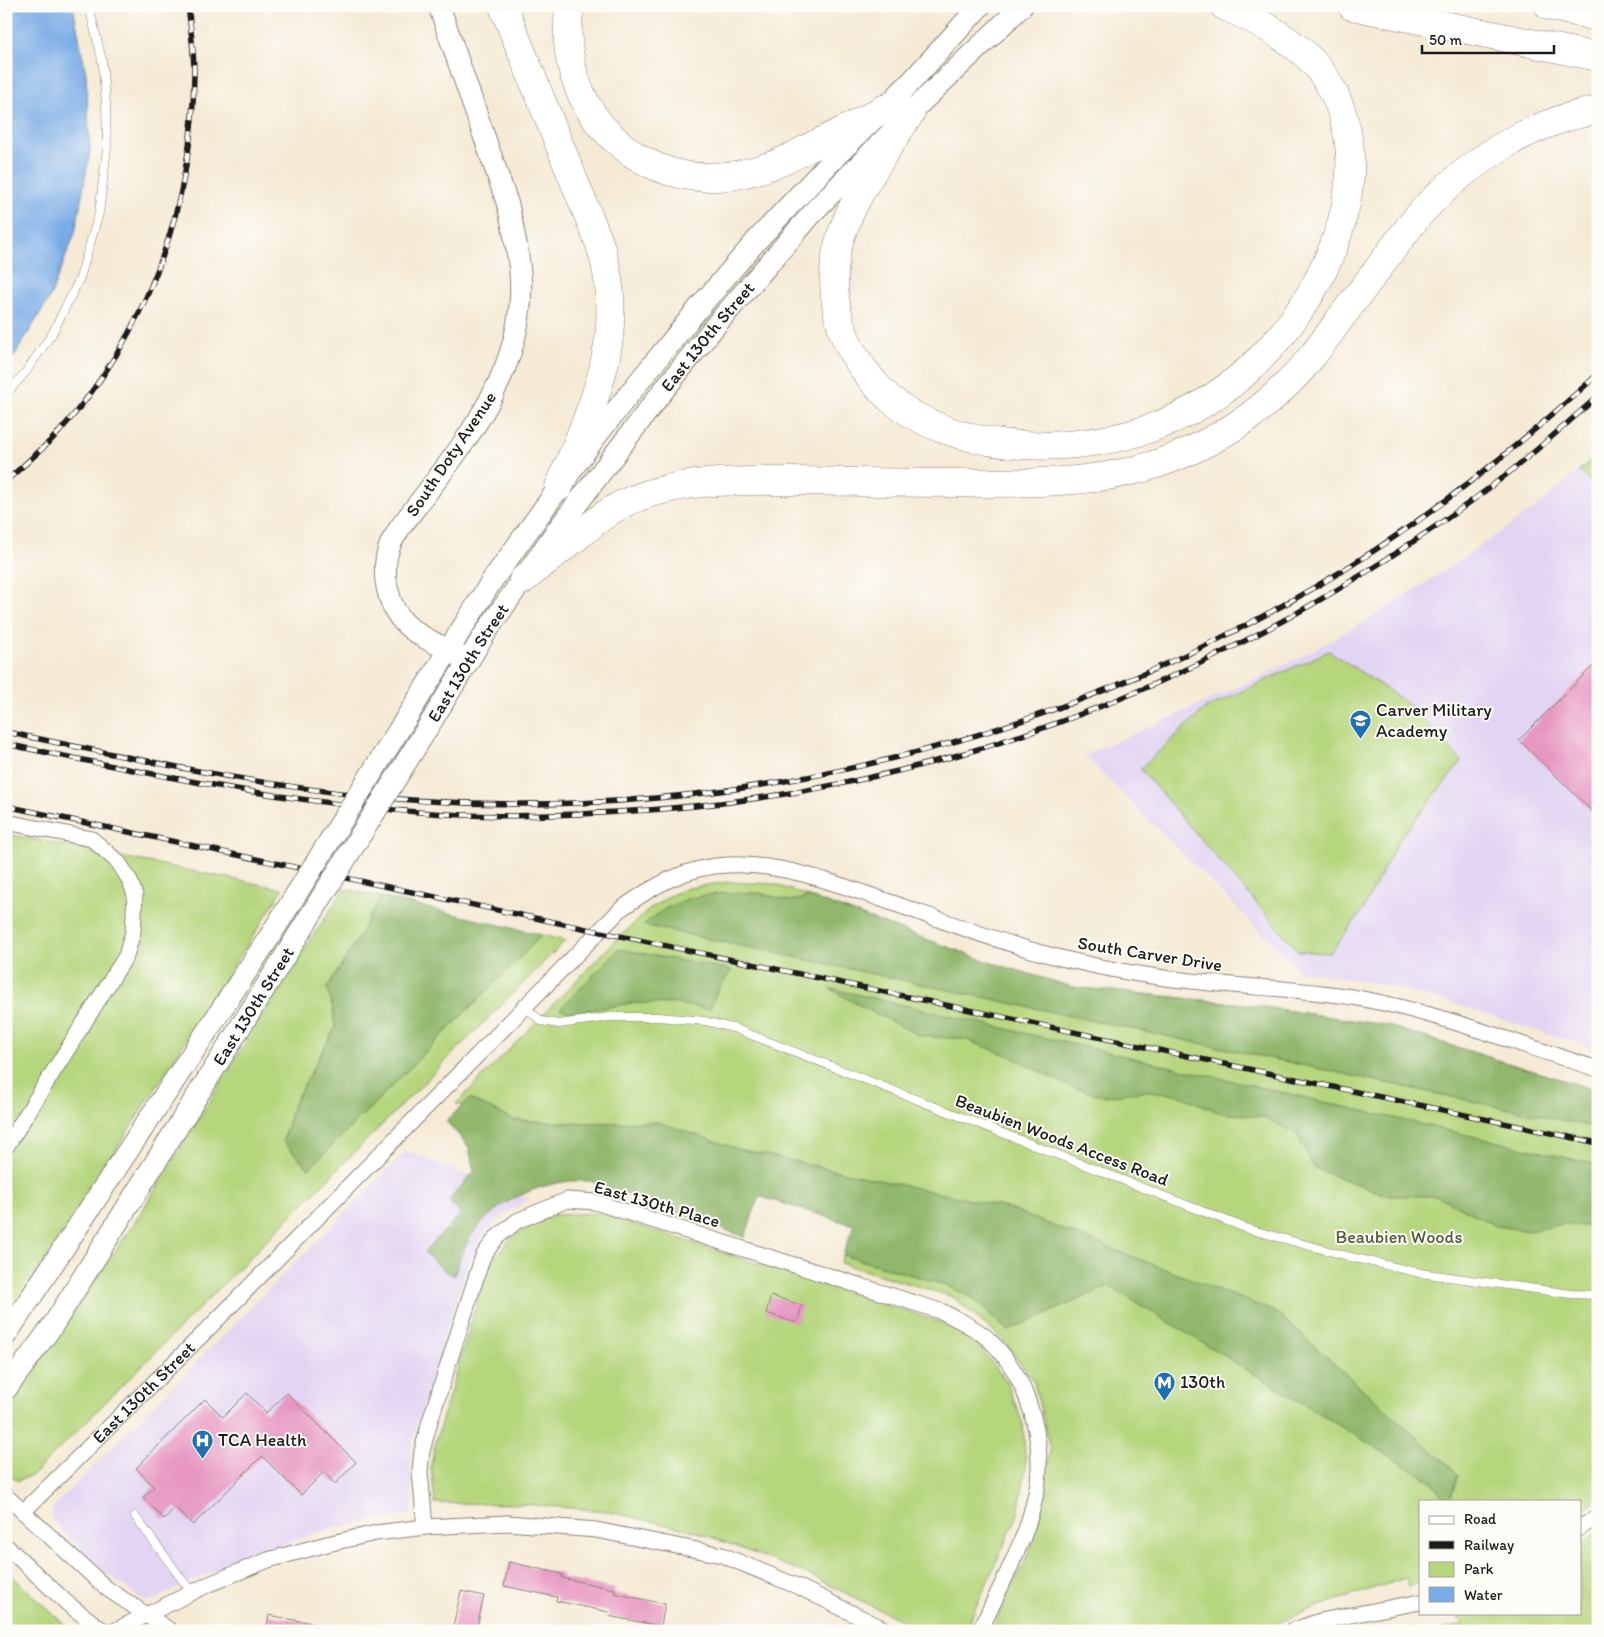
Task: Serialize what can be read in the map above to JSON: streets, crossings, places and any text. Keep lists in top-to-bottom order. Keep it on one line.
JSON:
{"streets":{"main road":["East 130th Street","South Doty Avenue"],"street":["South Carver Drive","East 130th Place"],"lane":["Beaubien Woods Access Road"]},"crossings":[["East 130th Street","South Doty Avenue"],["East 130th Street","South Carver Drive"],["East 130th Street","Beaubien Woods Access Road"]],"parks":["Beaubien Woods"],"places":{"school or university":["Carver Military Academy"],"metro station":["130th"],"hospital":["TCA Health"]},"legend":["Road","Railway","Park","Water"],"scale_bar":"50 m"}
